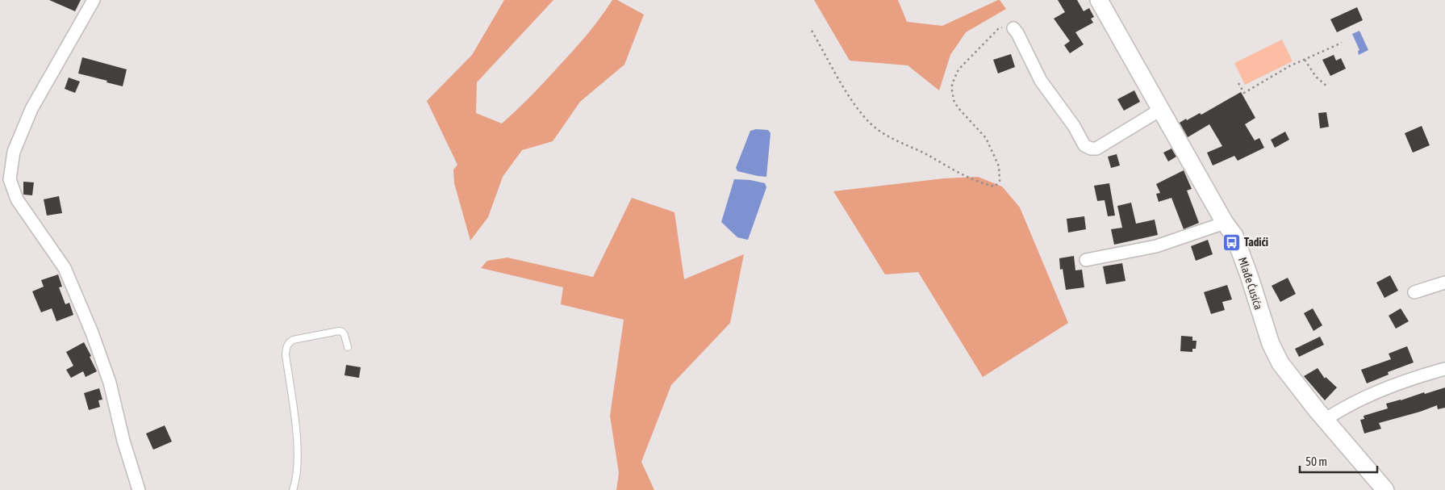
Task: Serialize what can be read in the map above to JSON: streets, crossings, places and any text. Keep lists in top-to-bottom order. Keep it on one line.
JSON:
{"streets":{"street":["Mlađe Ćusića"]},"places":{"bus stop":["Tadići"]},"scale_bar":"50 m"}
